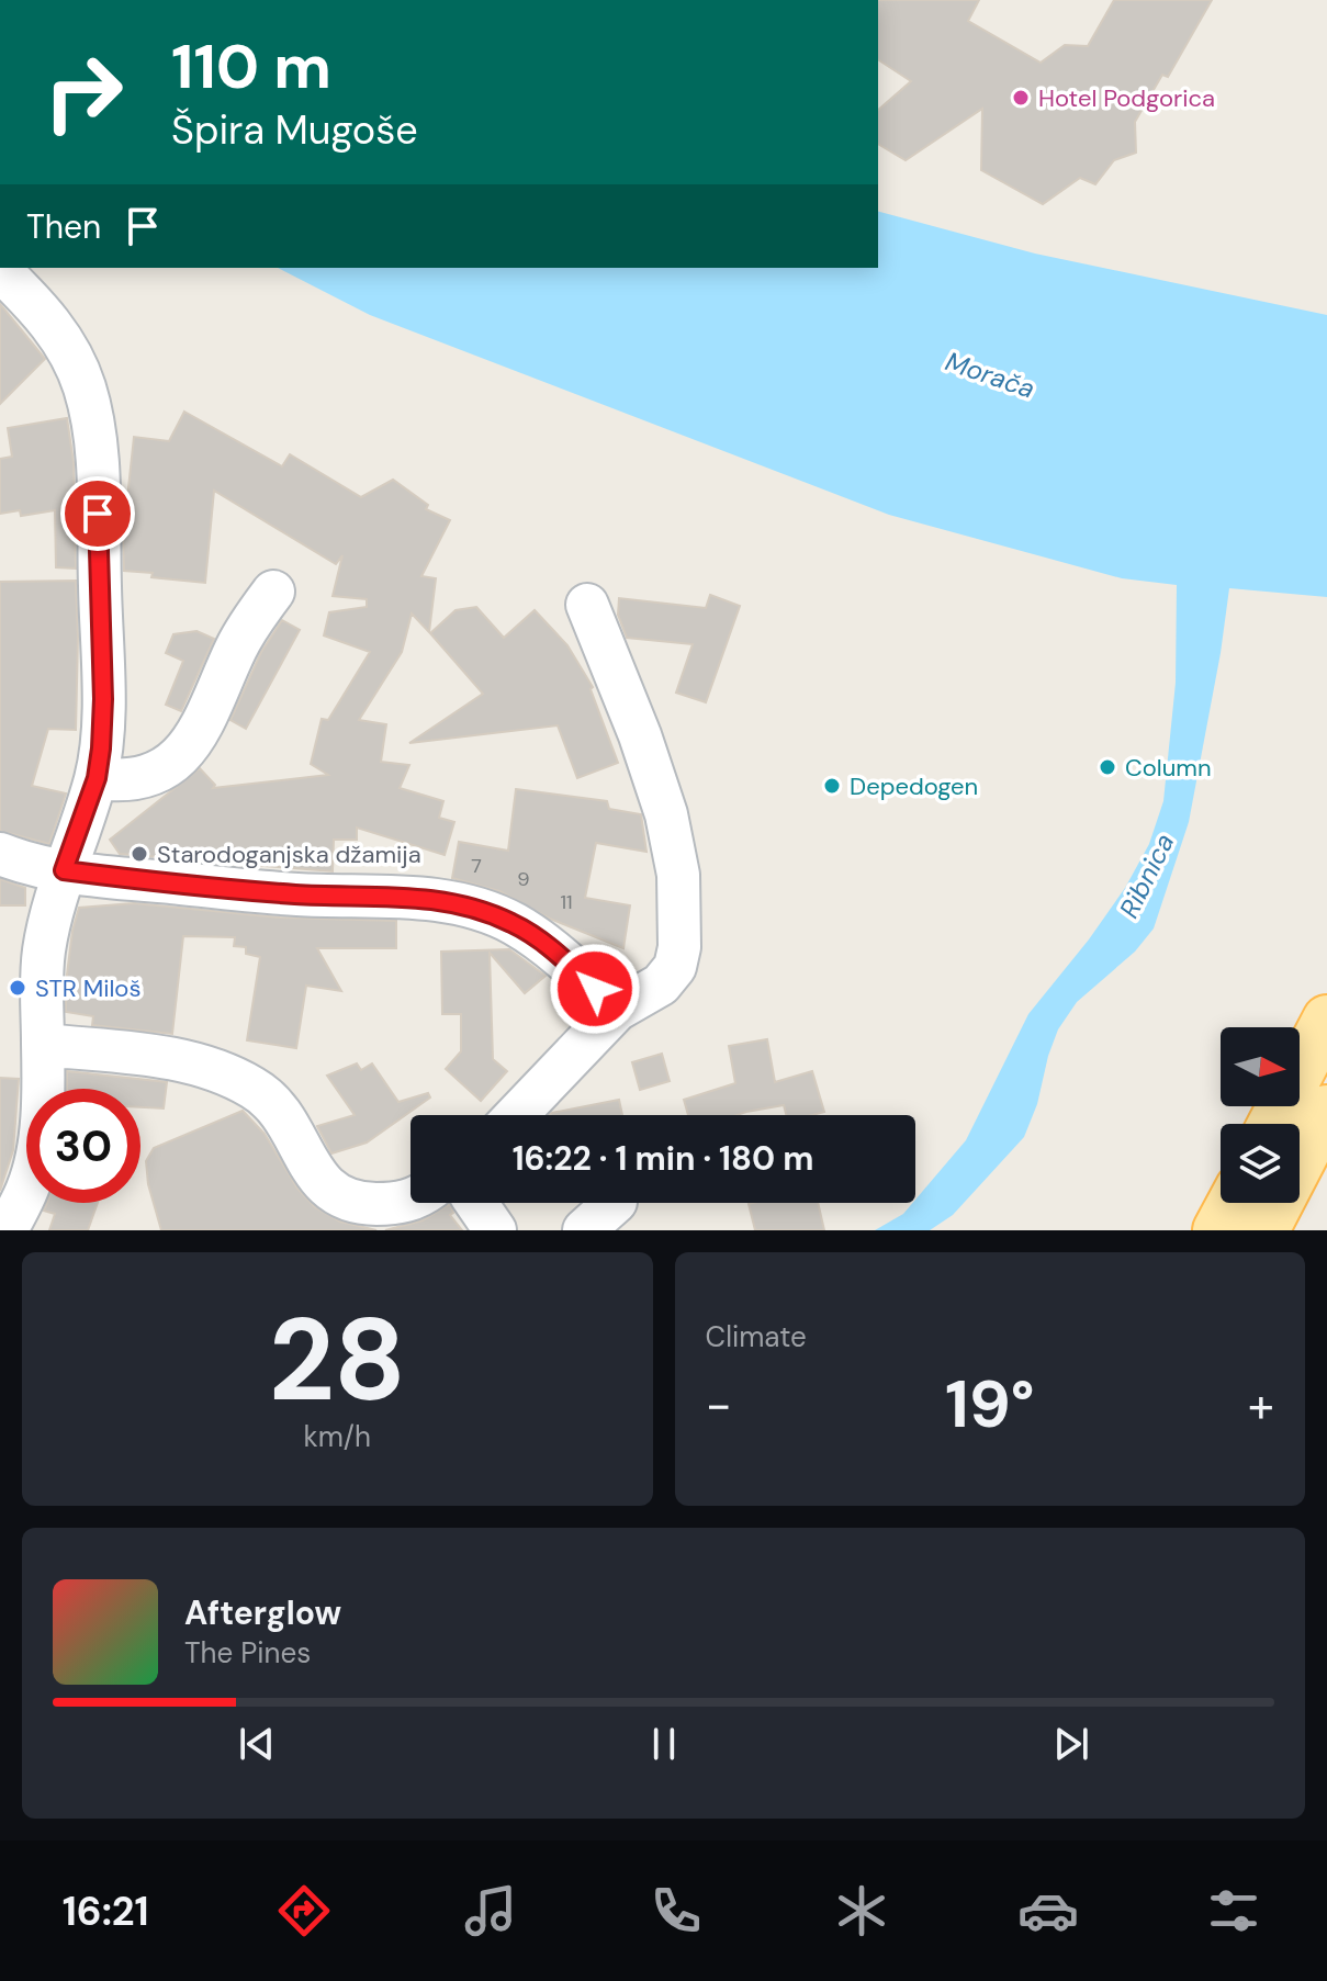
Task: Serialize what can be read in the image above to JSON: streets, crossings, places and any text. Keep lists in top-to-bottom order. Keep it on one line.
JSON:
{"water":["Morača","Ribnica"],"places":["Hotel Podgorica","Column","Depedogen","Starodoganjska džamija","STR Miloš"],"house_numbers":["7","9","11"],"north":"right","page":{"turn":["110 m","Špira Mugoše"],"then":"Then","limit":"30","trip":"16:22 · 1 min · 180 m","tile":[["28","km/h"],"Climate"],"heat":["−","19°","+"],"song":["Afterglow","The Pines"],"tabs":"16:21"}}
